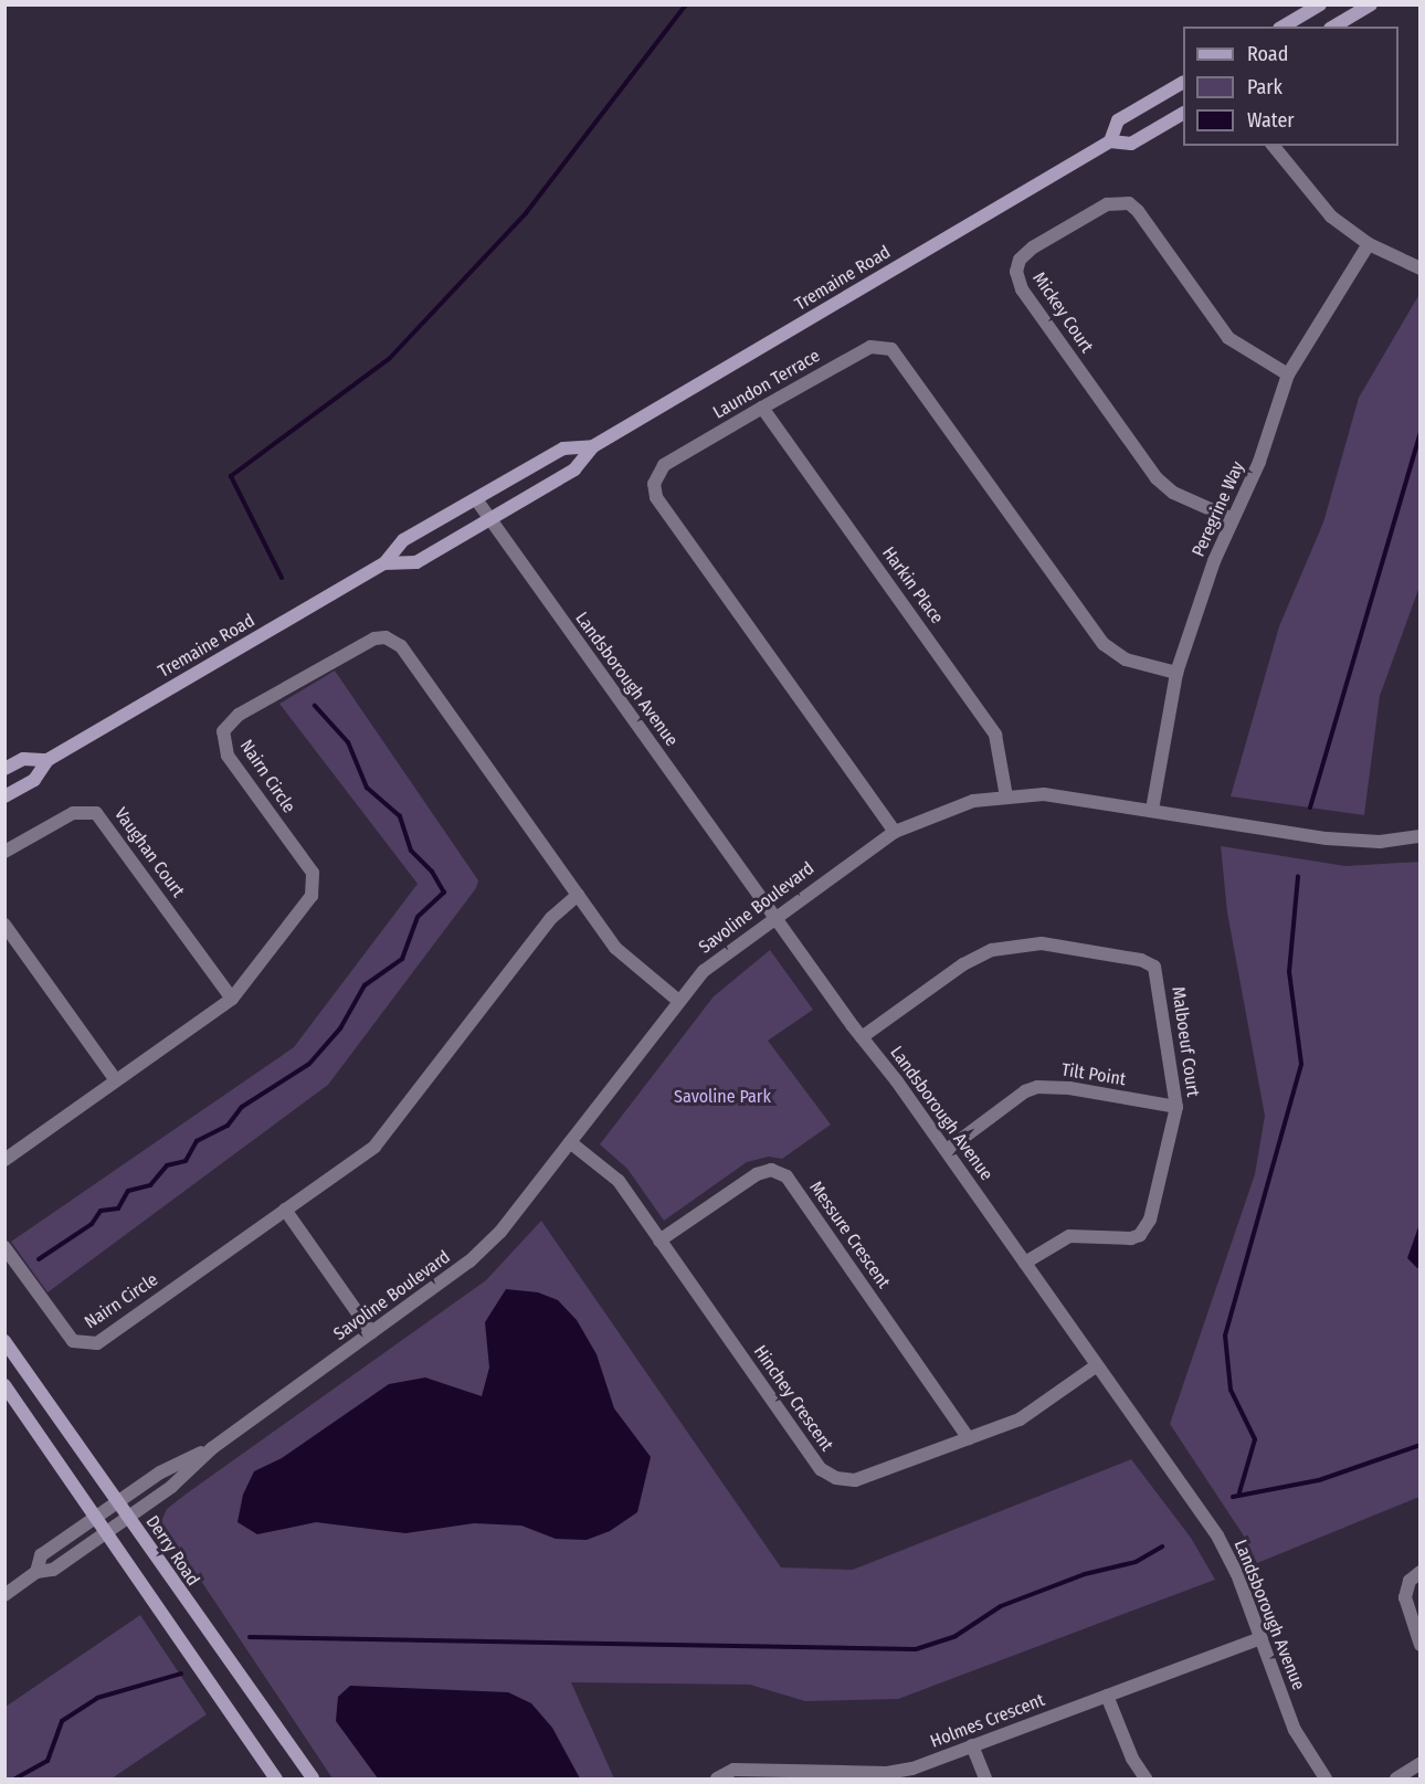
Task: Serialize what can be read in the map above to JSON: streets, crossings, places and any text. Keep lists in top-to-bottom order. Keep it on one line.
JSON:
{"streets":{"main road":["Tremaine Road","Derry Road"],"street":["Mickey Court","Laundon Terrace","Peregrine Way","Harkin Place","Landsborough Avenue","Nairn Circle","Vaughan Court","Savoline Boulevard","Malboeuf Court","Tilt Point","Messure Crescent","Hinchey Crescent","Holmes Crescent"]},"crossings":[["Tremaine Road","Landsborough Avenue"],["Mickey Court","Peregrine Way"],["Laundon Terrace","Peregrine Way"],["Laundon Terrace","Harkin Place"],["Laundon Terrace","Savoline Boulevard"],["Peregrine Way","Savoline Boulevard"],["Harkin Place","Savoline Boulevard"],["Landsborough Avenue","Savoline Boulevard"],["Landsborough Avenue","Malboeuf Court"],["Landsborough Avenue","Tilt Point"],["Landsborough Avenue","Hinchey Crescent"],["Landsborough Avenue","Holmes Crescent"],["Nairn Circle","Vaughan Court"],["Nairn Circle","Savoline Boulevard"],["Savoline Boulevard","Hinchey Crescent"],["Savoline Boulevard","Derry Road"],["Malboeuf Court","Tilt Point"],["Messure Crescent","Hinchey Crescent"]],"parks":["Savoline Park"],"legend":["Road","Park","Water"]}
